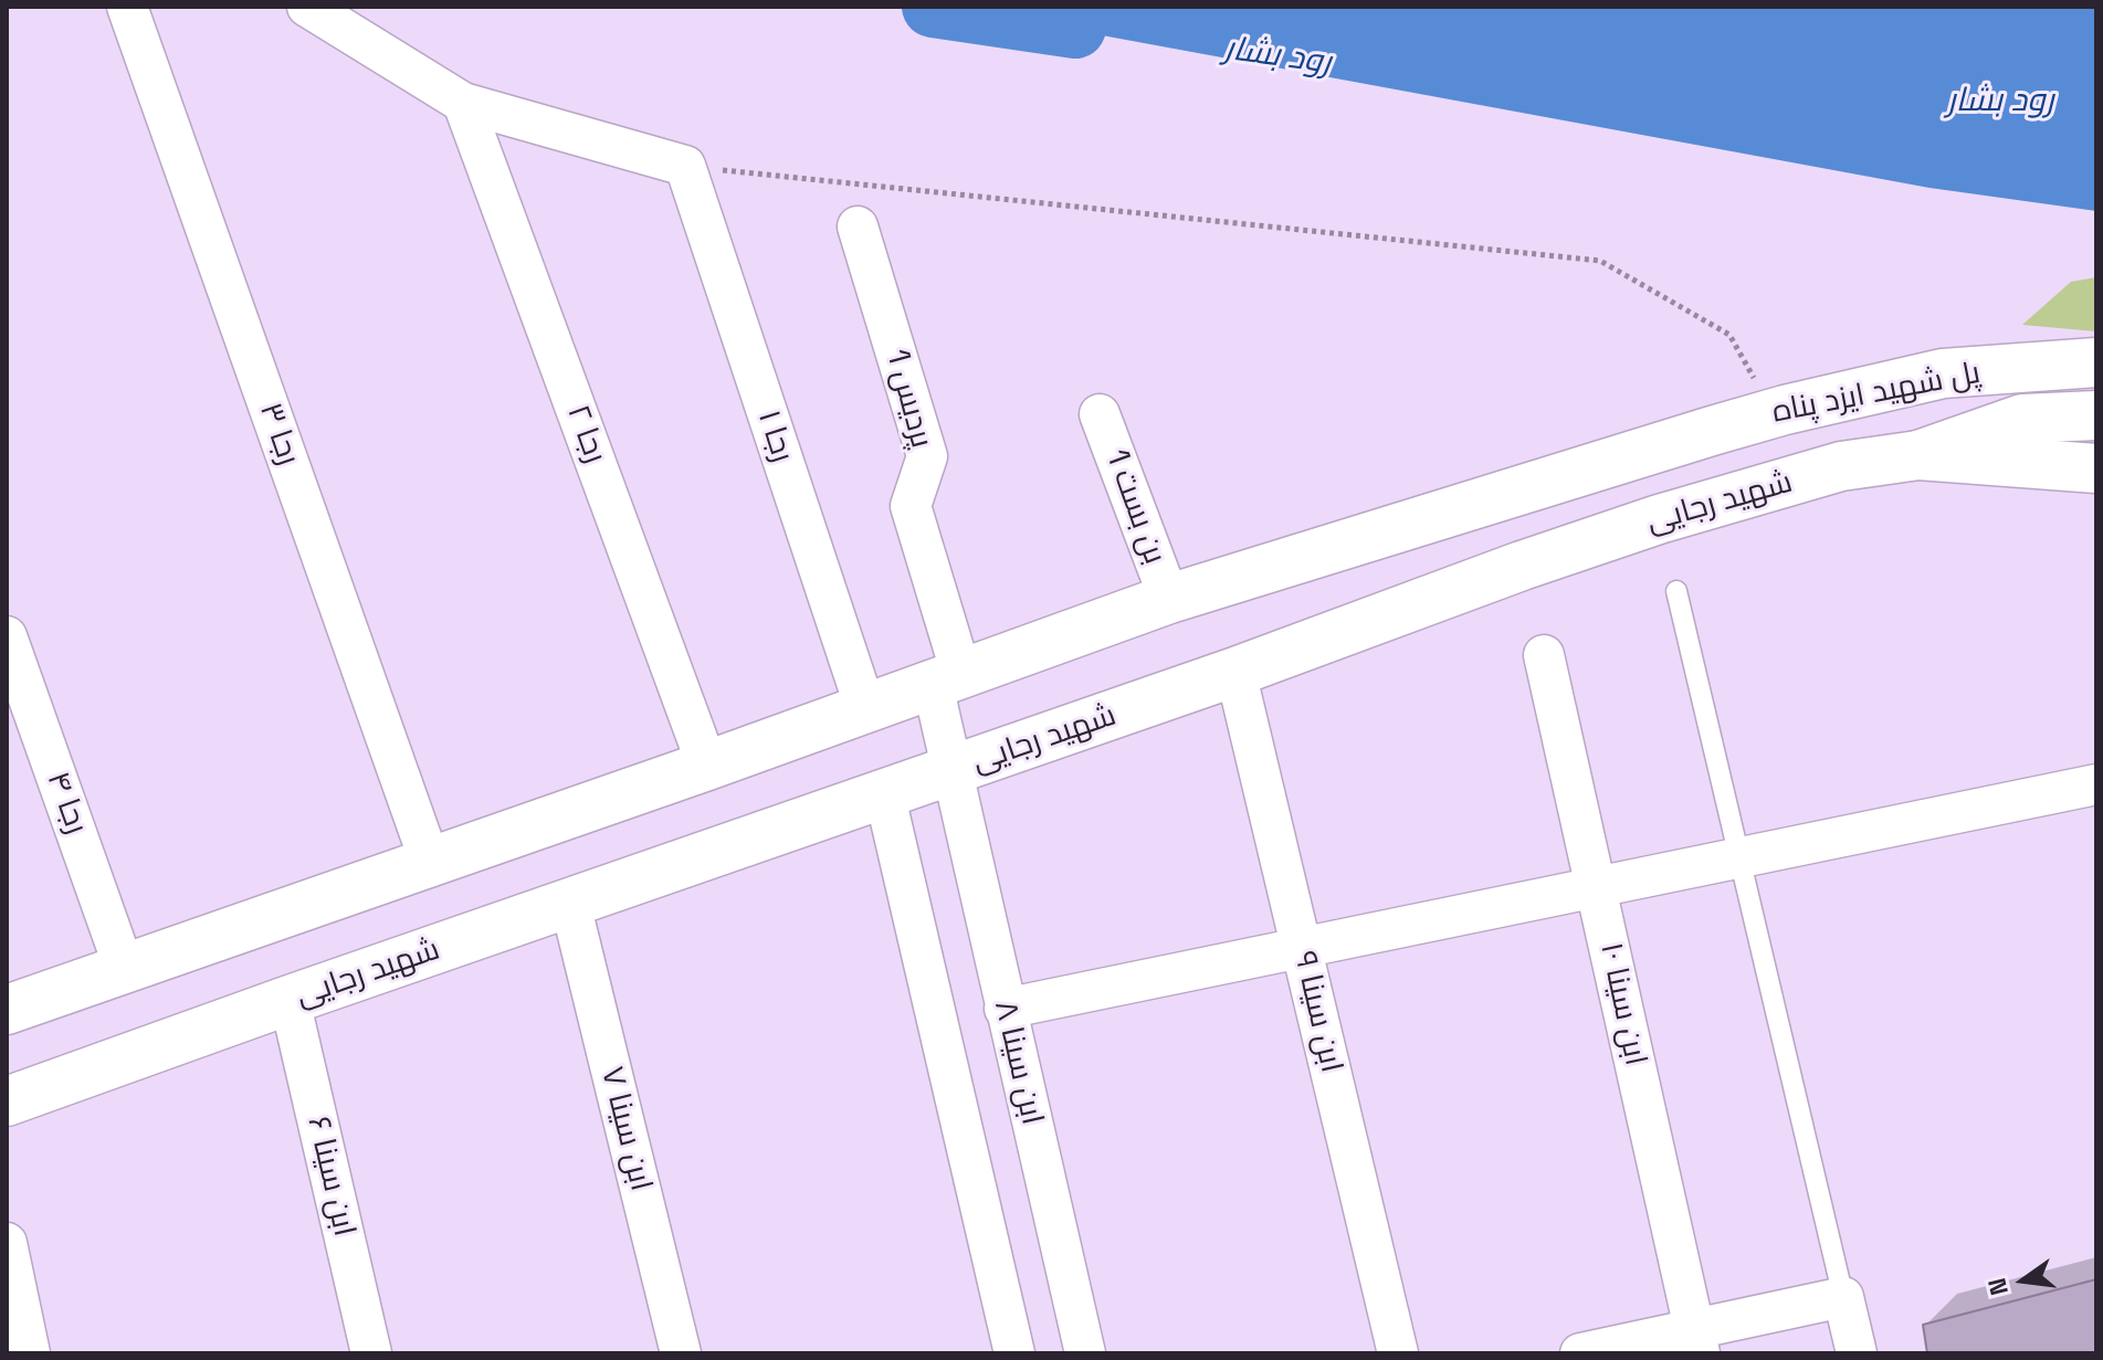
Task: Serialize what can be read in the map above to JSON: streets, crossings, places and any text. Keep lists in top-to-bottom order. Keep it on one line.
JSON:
{"streets":{"main road":["پل شهید ایزد پناه","شهید رجایی"],"street":["پردیس 1","رجا ۳","رجا ۲","رجا ۱","بن بست 1","رجا ۴","ابن سینا ۱۰","ابن سینا ۹","ابن سینا ۸","ابن سینا ۷","ابن سینا ۶"]},"crossings":[["پل شهید ایزد پناه","شهید رجایی"],["پردیس 1","شهید رجایی"],["پردیس 1","ابن سینا ۸"],["شهید رجایی","ابن سینا ۹"],["شهید رجایی","ابن سینا ۸"],["شهید رجایی","ابن سینا ۷"],["شهید رجایی","ابن سینا ۶"]],"water":["رود بشار"],"north":"left"}
